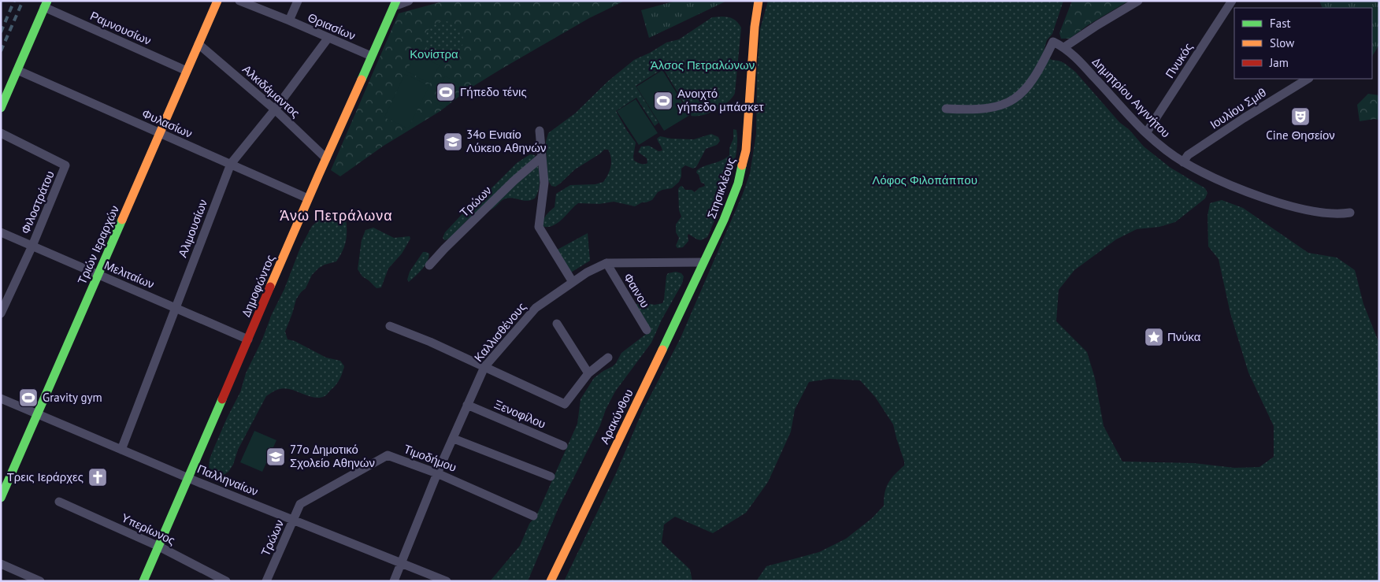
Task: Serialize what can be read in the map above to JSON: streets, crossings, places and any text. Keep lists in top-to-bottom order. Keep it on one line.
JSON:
{"streets":{"street":["Θριασίων","Ραμνουσίων","Πνυκός","Αλκιδάμαντος","Δημητρίου Αιγινήτου","Ιουλίου Σμιθ","Φυλασίων","Στησικλέους","Τρώων","Φιλοστράτου","Αλιμουσίων","Τριών Ιεραρχών","Μελιταίων","Δημοφώντος","Φαινου","Καλλισθένους","Ξενοφίλου","Αρακύνθου","Τιμοδήμου","Παλληναίων","Υπερίωνος"]},"crossings":[["Θριασίων","Αλιμουσίων"],["Θριασίων","Δημοφώντος"],["Ραμνουσίων","Τριών Ιεραρχών"],["Πνυκός","Δημητρίου Αιγινήτου"],["Αλκιδάμαντος","Αλιμουσίων"],["Αλκιδάμαντος","Τριών Ιεραρχών"],["Αλκιδάμαντος","Δημοφώντος"],["Δημητρίου Αιγινήτου","Ιουλίου Σμιθ"],["Φυλασίων","Αλιμουσίων"],["Φυλασίων","Τριών Ιεραρχών"],["Φυλασίων","Δημοφώντος"],["Στησικλέους","Καλλισθένους"],["Στησικλέους","Αρακύνθου"],["Τρώων","Τιμοδήμου"],["Τρώων","Παλληναίων"],["Φιλοστράτου","Μελιταίων"],["Αλιμουσίων","Μελιταίων"],["Αλιμουσίων","Παλληναίων"],["Τριών Ιεραρχών","Μελιταίων"],["Τριών Ιεραρχών","Παλληναίων"],["Μελιταίων","Δημοφώντος"],["Δημοφώντος","Παλληναίων"],["Δημοφώντος","Υπερίωνος"],["Φαινου","Καλλισθένους"],["Καλλισθένους","Ξενοφίλου"],["Καλλισθένους","Αρακύνθου"],["Καλλισθένους","Τιμοδήμου"],["Καλλισθένους","Παλληναίων"]],"districts":["Άνω Πετράλωνα"],"parks":["Κονίστρα","Άλσος Πετραλώνων","Λόφος Φιλοπάππου"],"places":{"sports":["Γήπεδο τένις","Ανοιχτό γήπεδο μπάσκετ","Gravity gym"],"theatre":["Cine Θησείον"],"school or university":["34ο Ενιαίο Λύκειο Αθηνών","77ο Δημοτικό Σχολείο Αθηνών"],"place":["Πνύκα"],"church":["Τρεις Ιεράρχες"]},"legend":["Fast","Slow","Jam"]}
